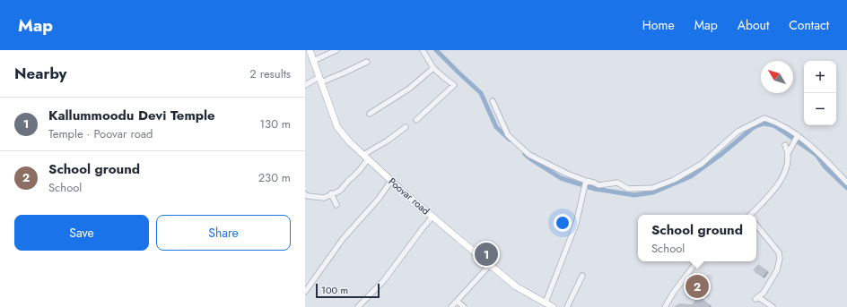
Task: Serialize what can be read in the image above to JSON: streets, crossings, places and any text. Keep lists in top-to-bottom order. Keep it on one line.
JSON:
{"streets":{"main road":["Poovar road"]},"scale_bar":"100 m","north":"top left","page":{"header":"Map","nav":["Home","Map","About","Contact"],"heading":["Nearby","2 results"],"map_buttons":["+","−"],"list":[{"mark":"1","name":"Kallummoodu Devi Temple","note":"Temple · Poovar road","value":"130 m"},{"mark":"2","name":"School ground","note":"School","value":"230 m"}],"buttons":["Save","Share"],"popup":["School ground","School"],"pins":["1","2"],"scale":"100 m"}}
